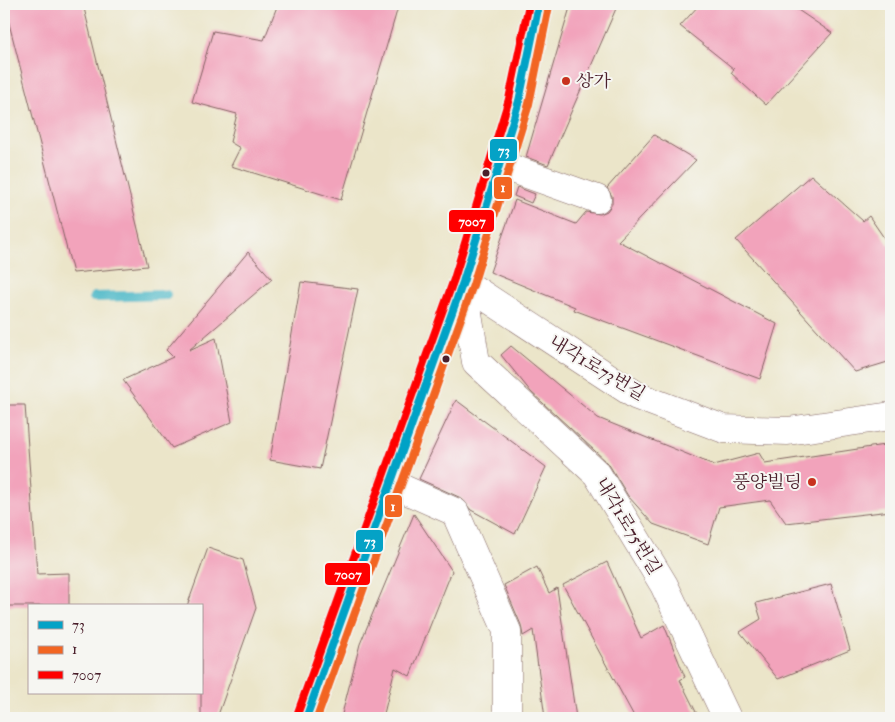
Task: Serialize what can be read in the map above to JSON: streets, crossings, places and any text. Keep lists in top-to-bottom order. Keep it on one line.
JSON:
{"streets":{"street":["내각1로73번길","내각1로75번길"]},"crossings":[["내각1로73번길","내각1로75번길"]],"places":["상가","풍양빌딩"],"lines":["transit line 73","transit line 7007","transit line 1"],"legend":["73","1","7007"]}
